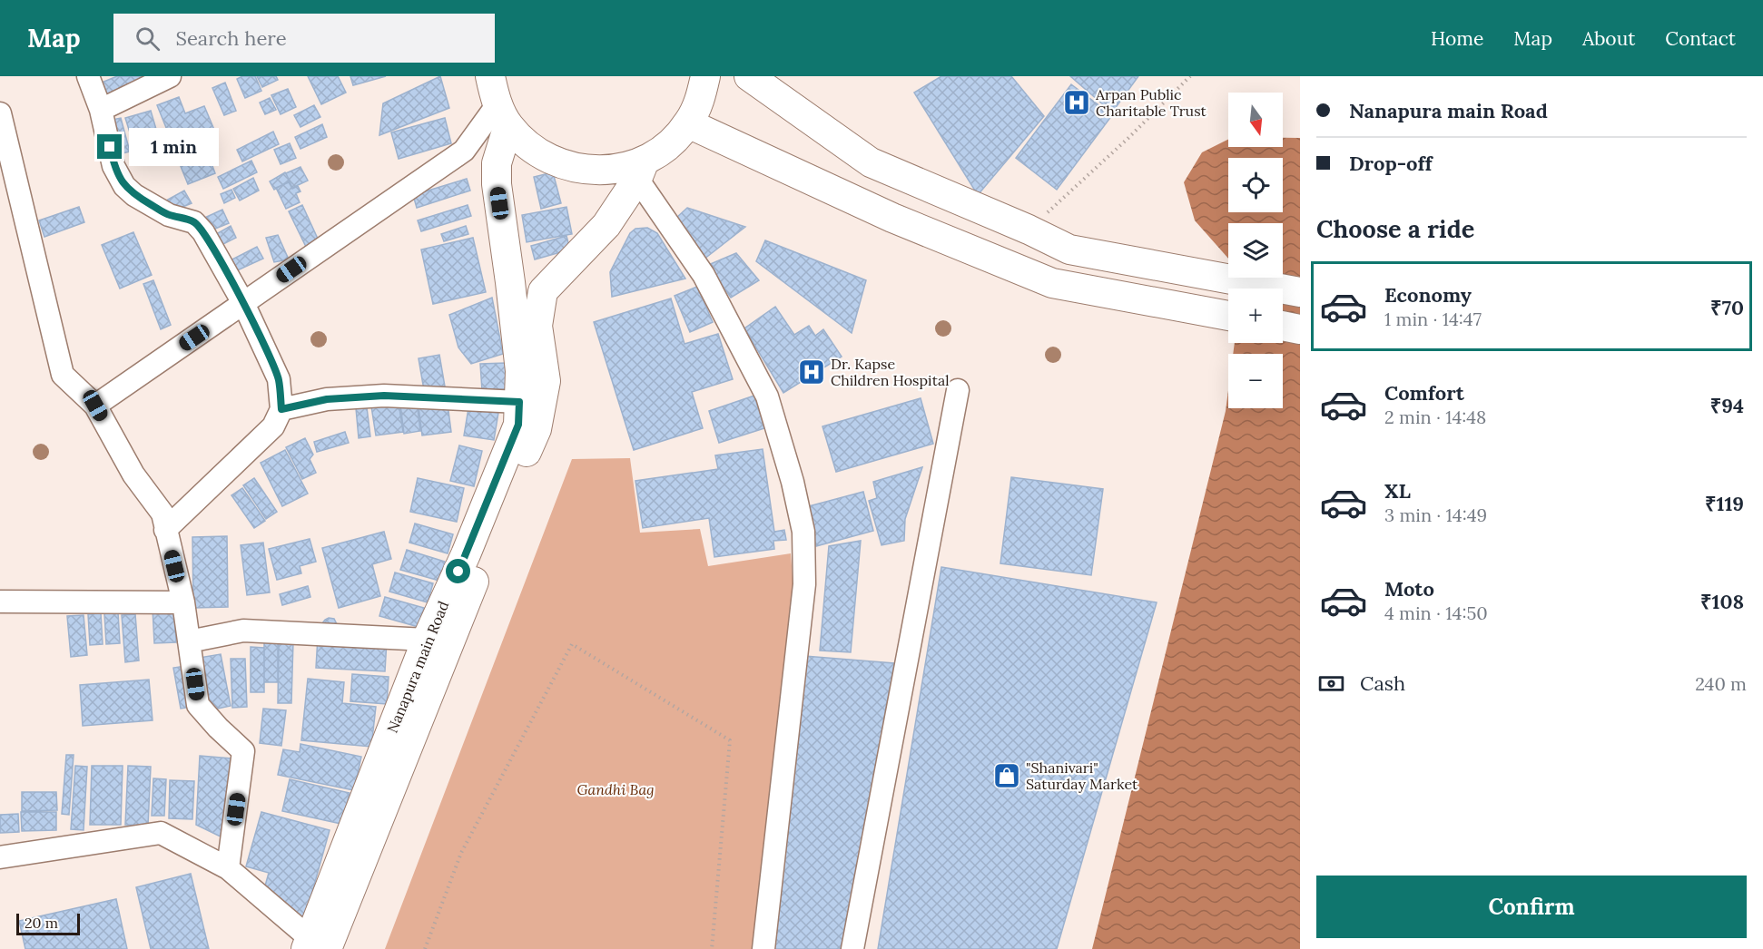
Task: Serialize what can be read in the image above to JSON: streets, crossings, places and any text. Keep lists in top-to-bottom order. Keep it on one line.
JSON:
{"streets":{"main road":["Nanapura main Road"]},"parks":["Gandhi Bag"],"places":{"hospital":["Arpan Public Charitable Trust","Dr. Kapse Children Hospital"],"shop":["\"Shanivari\" Saturday Market"]},"scale_bar":"20 m","north":"bottom","page":{"header":"Map","search":"Search here","nav":["Home","Map","About","Contact"],"banner":["Nanapura main Road","Drop-off"],"map_buttons":["+","−"],"bubble":"1 min","heading":"Choose a ride","list":[{"name":"Economy","note":"1 min · 14:47","value":"₹70"},{"name":"Comfort","note":"2 min · 14:48","value":"₹94"},{"name":"XL","note":"3 min · 14:49","value":"₹119"},{"name":"Moto","note":"4 min · 14:50","value":"₹108"}],"pay":["Cash","240 m"],"buttons":"Confirm","scale":"20 m"}}
